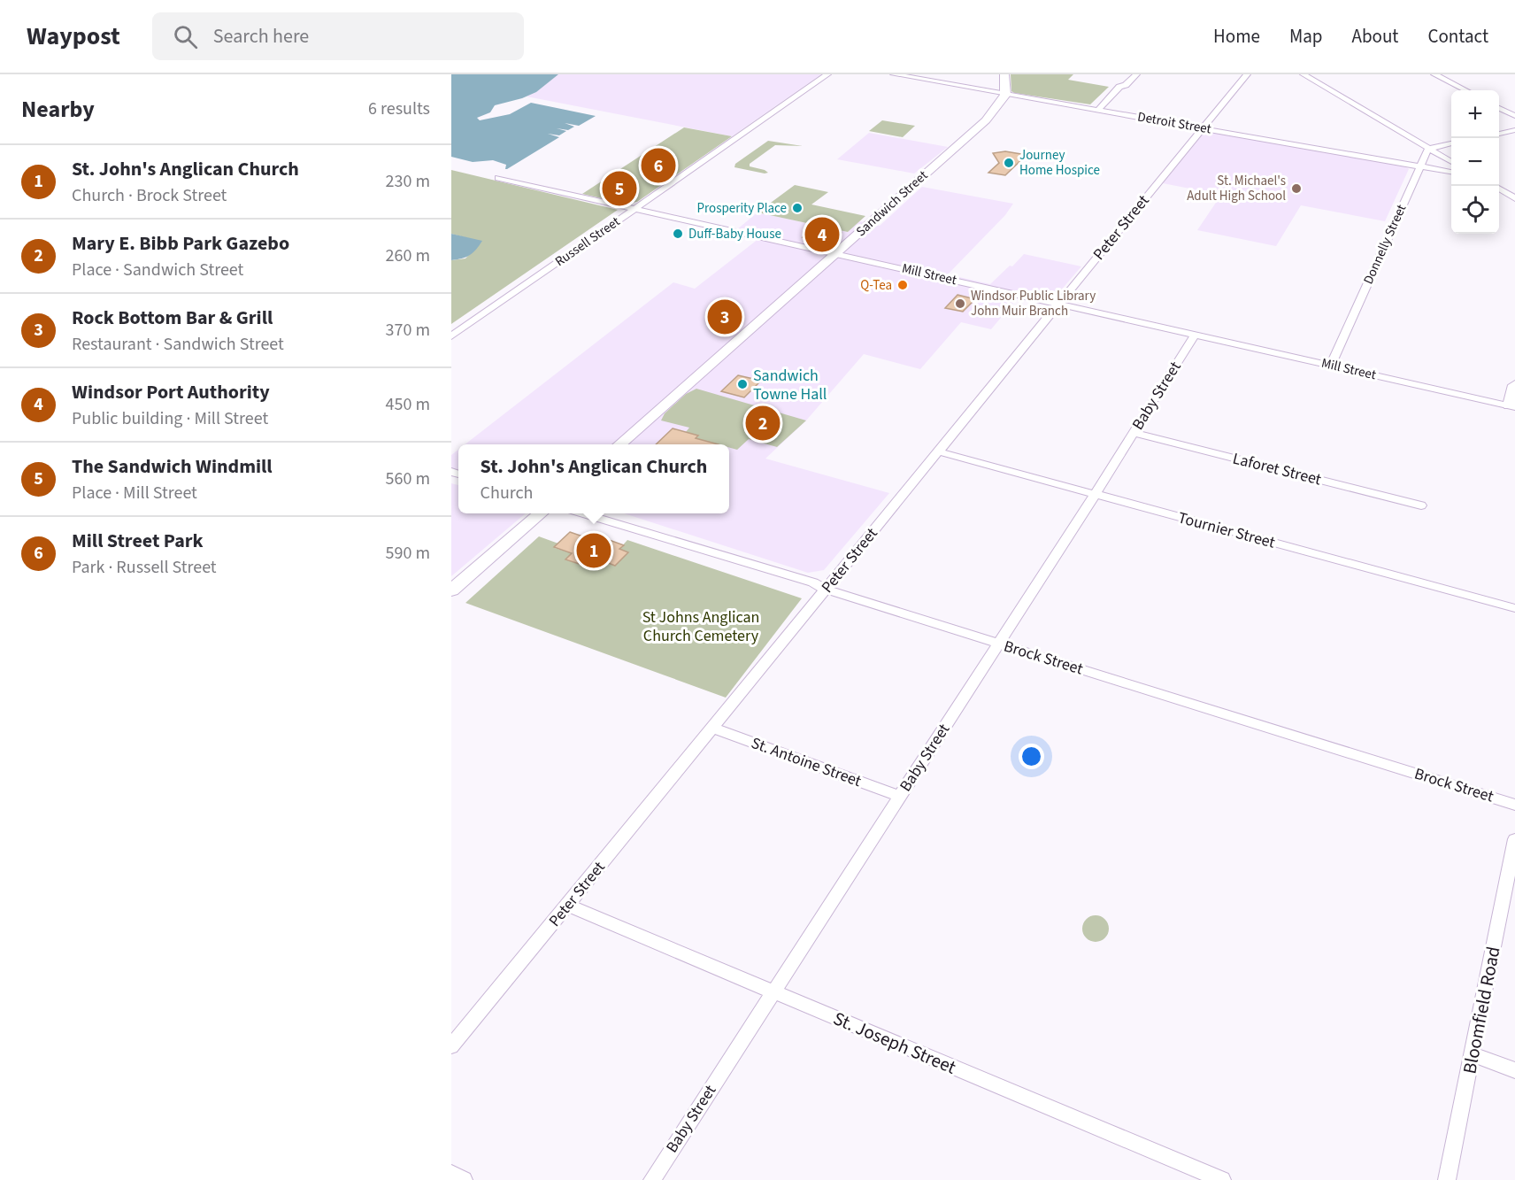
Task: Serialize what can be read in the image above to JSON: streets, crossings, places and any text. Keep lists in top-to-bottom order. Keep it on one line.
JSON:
{"streets":{"main road":["Sandwich Street"],"street":["Detroit Street","Peter Street","Russell Street","Donnelly Street","Mill Street","Baby Street","Laforet Street","Tournier Street","Brock Street","St. Antoine Street","Bloomfield Road","St. Joseph Street"]},"crossings":[["Detroit Street","Sandwich Street"],["Detroit Street","Peter Street"],["Detroit Street","Donnelly Street"],["Sandwich Street","Mill Street"],["Peter Street","Mill Street"],["Peter Street","Tournier Street"],["Peter Street","Brock Street"],["Peter Street","St. Antoine Street"],["Peter Street","St. Joseph Street"],["Russell Street","Mill Street"],["Donnelly Street","Mill Street"],["Mill Street","Baby Street"],["Baby Street","Laforet Street"],["Baby Street","Tournier Street"],["Baby Street","Brock Street"],["Baby Street","St. Antoine Street"],["Baby Street","St. Joseph Street"]],"parks":["St Johns Anglican Church Cemetery"],"places":["Journey Home Hospice","St. Michael's Adult High School","Prosperity Place","Duff-Baby House","Q-Tea","Windsor Public Library John Muir Branch","Sandwich Towne Hall"],"page":{"header":"Waypost","search":"Search here","nav":["Home","Map","About","Contact"],"heading":["Nearby","6 results"],"map_buttons":["+","−"],"list":[{"mark":"1","name":"St. John's Anglican Church","note":"Church · Brock Street","value":"230 m"},{"mark":"2","name":"Mary E. Bibb Park Gazebo","note":"Place · Sandwich Street","value":"260 m"},{"mark":"3","name":"Rock Bottom Bar & Grill","note":"Restaurant · Sandwich Street","value":"370 m"},{"mark":"4","name":"Windsor Port Authority","note":"Public building · Mill Street","value":"450 m"},{"mark":"5","name":"The Sandwich Windmill","note":"Place · Mill Street","value":"560 m"},{"mark":"6","name":"Mill Street Park","note":"Park · Russell Street","value":"590 m"}],"pins":["6","5","4","3","2","1"],"popup":["St. John's Anglican Church","Church"]}}
